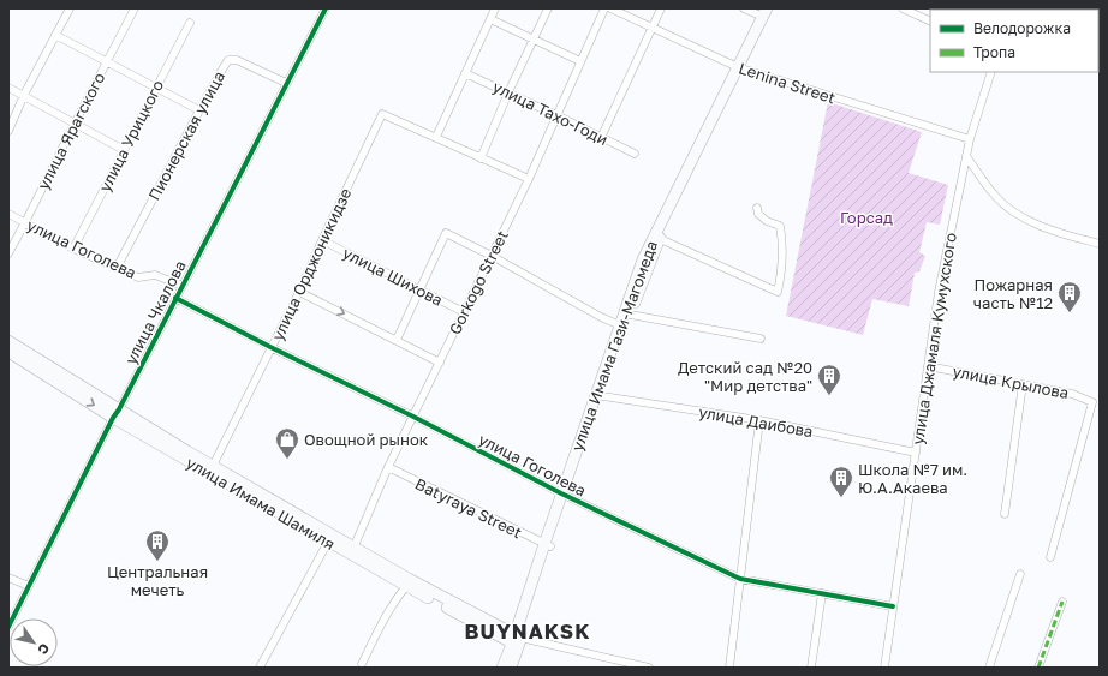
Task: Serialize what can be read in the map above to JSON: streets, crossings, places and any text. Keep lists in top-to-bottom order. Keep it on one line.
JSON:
{"streets":{"main road":["улица Имама Гази-Магомеда","улица Имама Шамиля"],"street":["Lenina Street","улица Тахо-Годи","улица Ярагского","улица Урицкого","Пионерская улица","улица Гоголева","улица Орджоникидзе","улица Шихова","Gorkogo Street","улица Чкалова","улица Джамаля Кумухского","улица Крылова","улица Даибова","Batyraya Street"]},"crossings":[["Lenina Street","улица Джамаля Кумухского"],["улица Тахо-Годи","Gorkogo Street"],["улица Ярагского","улица Гоголева"],["улица Урицкого","улица Гоголева"],["Пионерская улица","улица Гоголева"],["Пионерская улица","улица Чкалова"],["улица Гоголева","улица Орджоникидзе"],["улица Гоголева","Gorkogo Street"],["улица Гоголева","улица Чкалова"],["улица Гоголева","улица Джамаля Кумухского"],["улица Орджоникидзе","улица Шихова"],["улица Орджоникидзе","улица Имама Шамиля"],["улица Шихова","Gorkogo Street"],["Gorkogo Street","улица Имама Шамиля"],["Gorkogo Street","Batyraya Street"],["улица Чкалова","улица Имама Шамиля"],["улица Джамаля Кумухского","улица Крылова"],["улица Джамаля Кумухского","улица Даибова"],["улица Имама Гази-Магомеда","улица Даибова"]],"districts":["BUYNAKSK"],"parks":["Горсад"],"places":{"building":["Пожарная часть №12","Детский сад №20 \"Мир детства\"","Школа №7 им. Ю.А.Акаева","Центральная мечеть"],"shop":["Овощной рынок"]},"legend":["Велодорожка","Тропа"],"north":"bottom right"}
